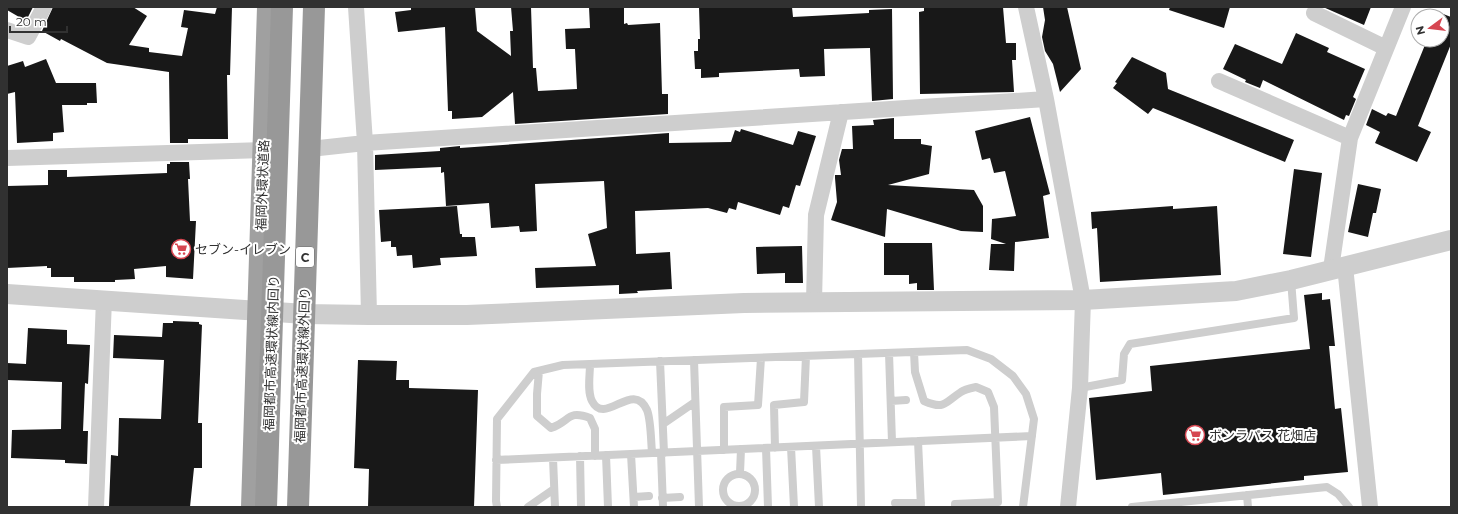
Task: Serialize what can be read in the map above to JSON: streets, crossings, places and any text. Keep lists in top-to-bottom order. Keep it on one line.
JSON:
{"streets":{"highway":["福岡外環状道路","C","福岡都市高速環状線内回り","福岡都市高速環状線外回り"]},"places":{"supermarket":["セブン-イレブン","ボンラパス 花畑店"]},"scale_bar":"20 m","north":"left"}
